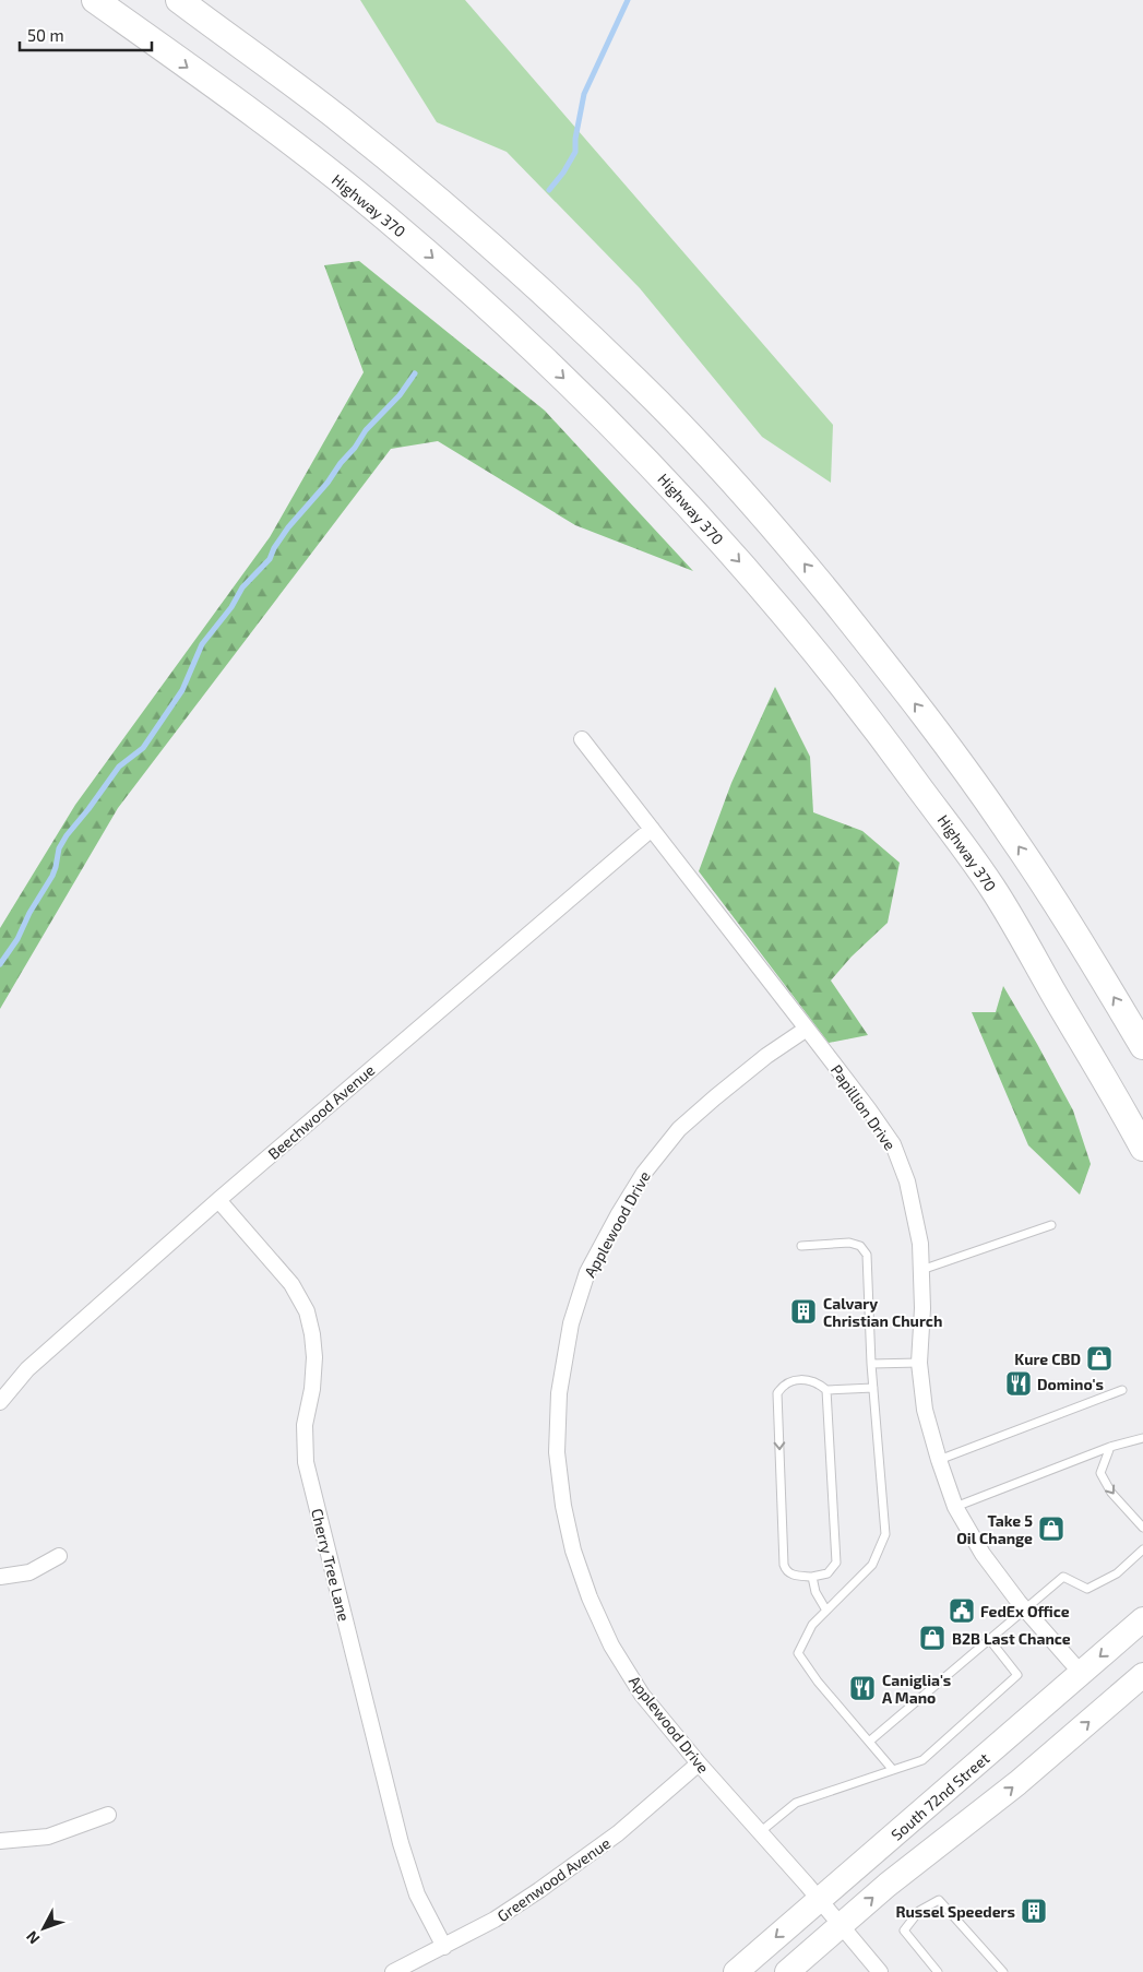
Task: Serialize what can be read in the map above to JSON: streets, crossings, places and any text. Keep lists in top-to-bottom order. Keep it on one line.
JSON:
{"streets":{"highway":["Highway 370"],"main road":["South 72nd Street"],"street":["Papillion Drive","Beechwood Avenue","Applewood Drive","Cherry Tree Lane","Greenwood Avenue"]},"crossings":[["Papillion Drive","Beechwood Avenue"],["Papillion Drive","Applewood Drive"],["Papillion Drive","South 72nd Street"],["Beechwood Avenue","Cherry Tree Lane"],["Applewood Drive","South 72nd Street"],["Applewood Drive","Greenwood Avenue"],["Cherry Tree Lane","Greenwood Avenue"]],"places":{"building":["Calvary Christian Church","Russel Speeders"],"shop":["Kure CBD","Take 5 Oil Change","B2B Last Chance"],"restaurant":["Domino's","Caniglia's A Mano"],"public building":["FedEx Office"]},"scale_bar":"50 m","north":"bottom left"}
